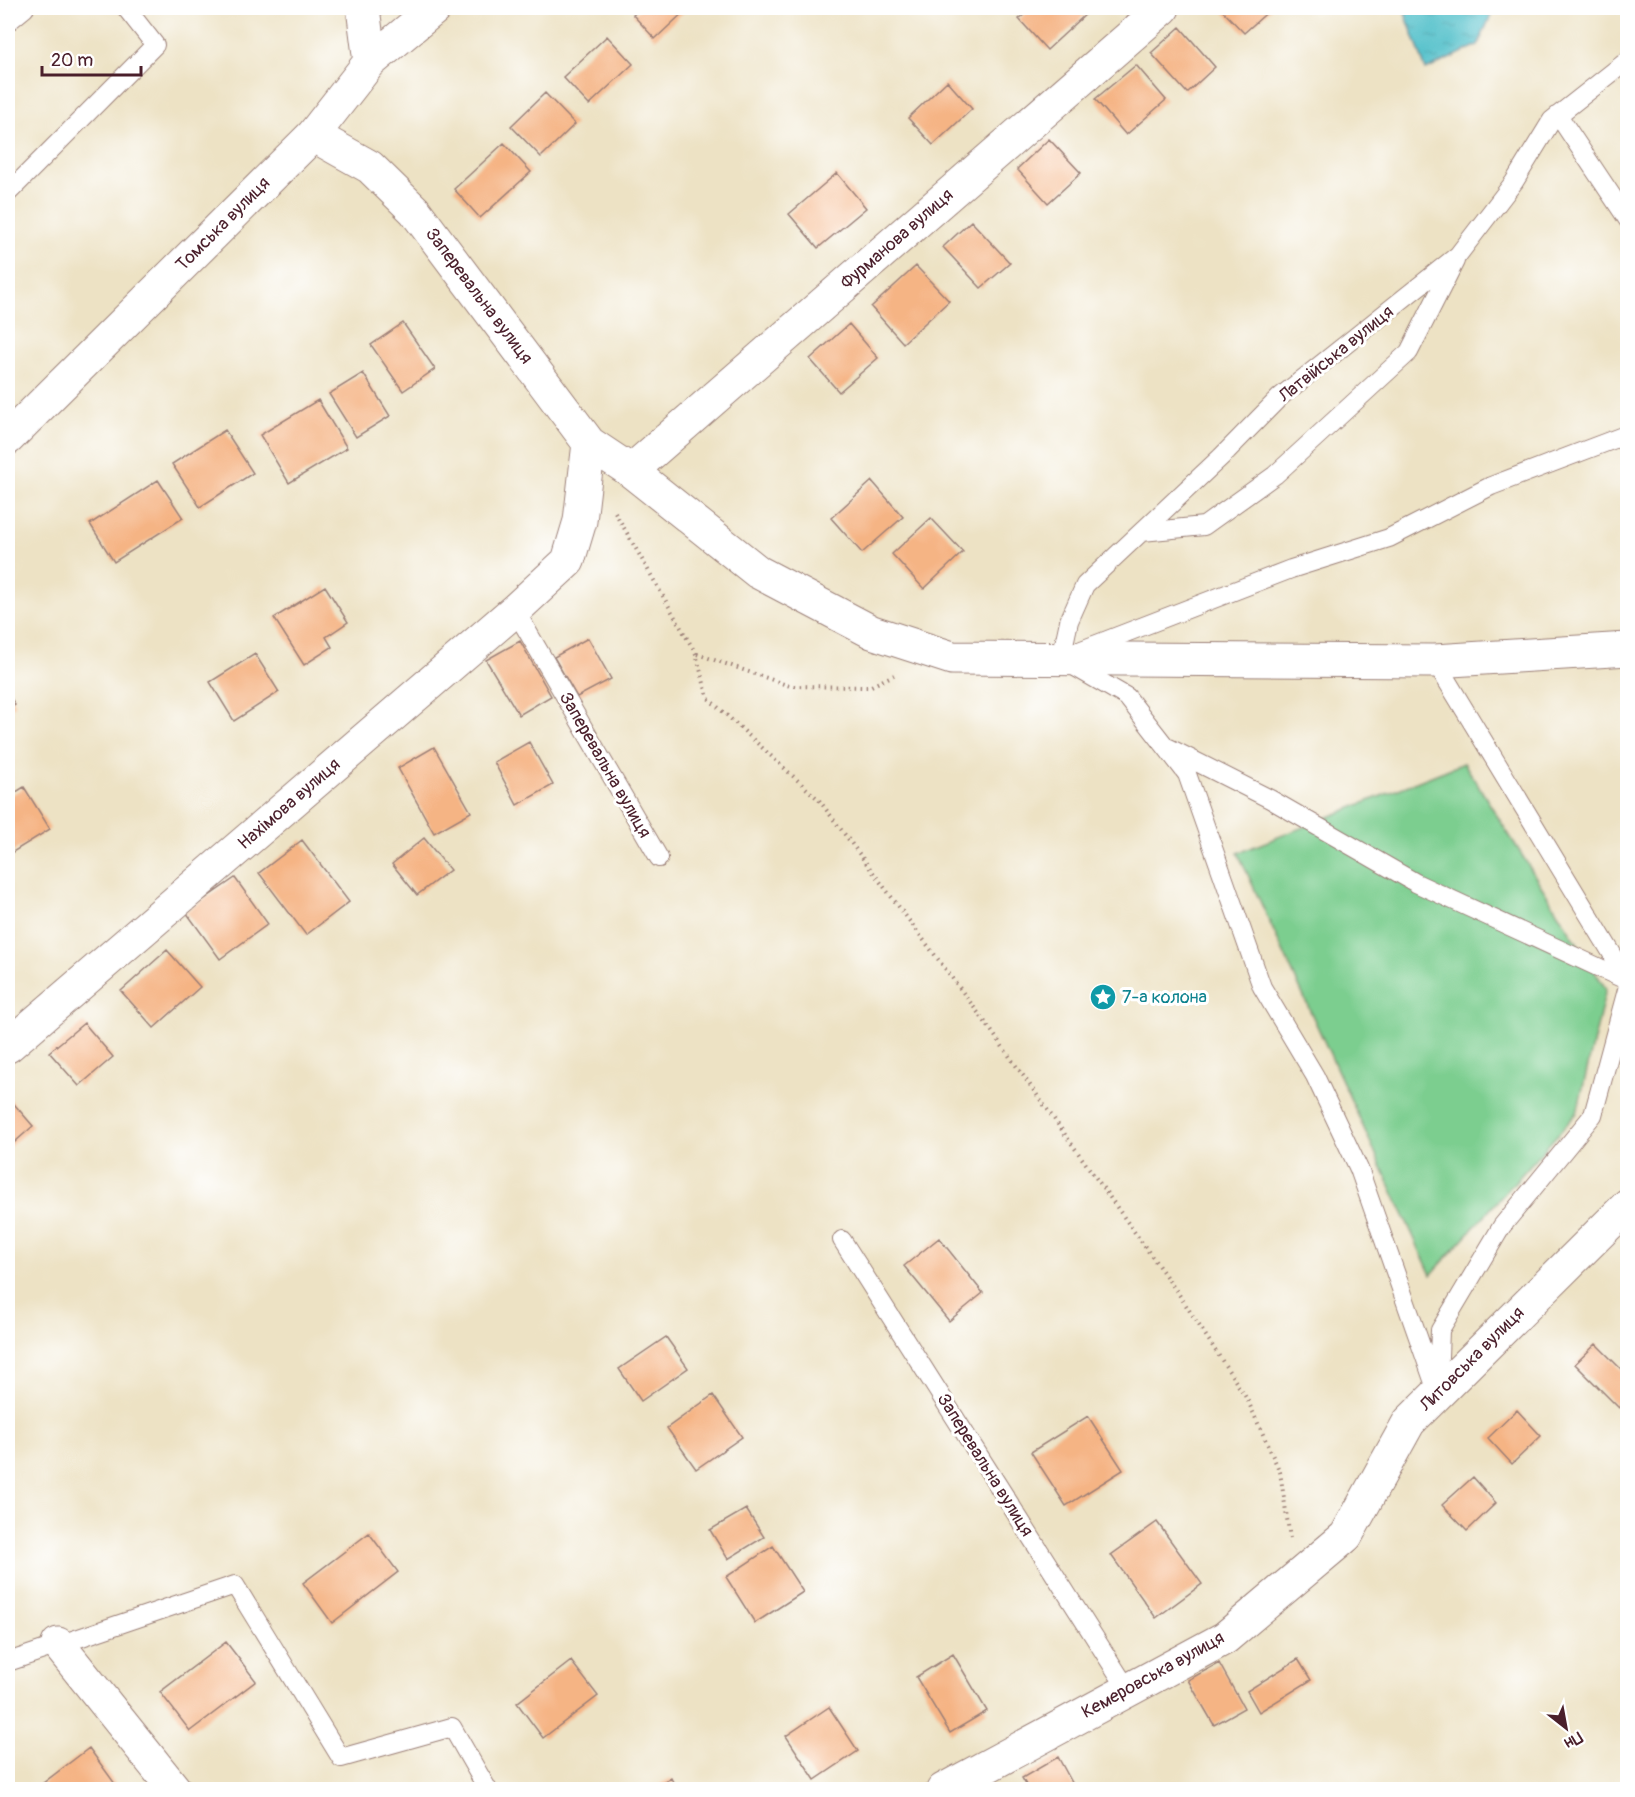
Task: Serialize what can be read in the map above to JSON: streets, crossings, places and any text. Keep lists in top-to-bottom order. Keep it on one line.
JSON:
{"streets":{"street":["Томська вулиця","Фурманова вулиця","Заперевальна вулиця","Нахімова вулиця","Литовська вулиця","Кемеровська вулиця"],"lane":["Латвiйська вулиця"]},"crossings":[["Томська вулиця","Заперевальна вулиця"],["Фурманова вулиця","Заперевальна вулиця"],["Заперевальна вулиця","Латвiйська вулиця"],["Заперевальна вулиця","Нахімова вулиця"],["Заперевальна вулиця","Кемеровська вулиця"],["Литовська вулиця","Кемеровська вулиця"]],"places":{"place":["7-а колона"]},"scale_bar":"20 m","north":"bottom right"}
